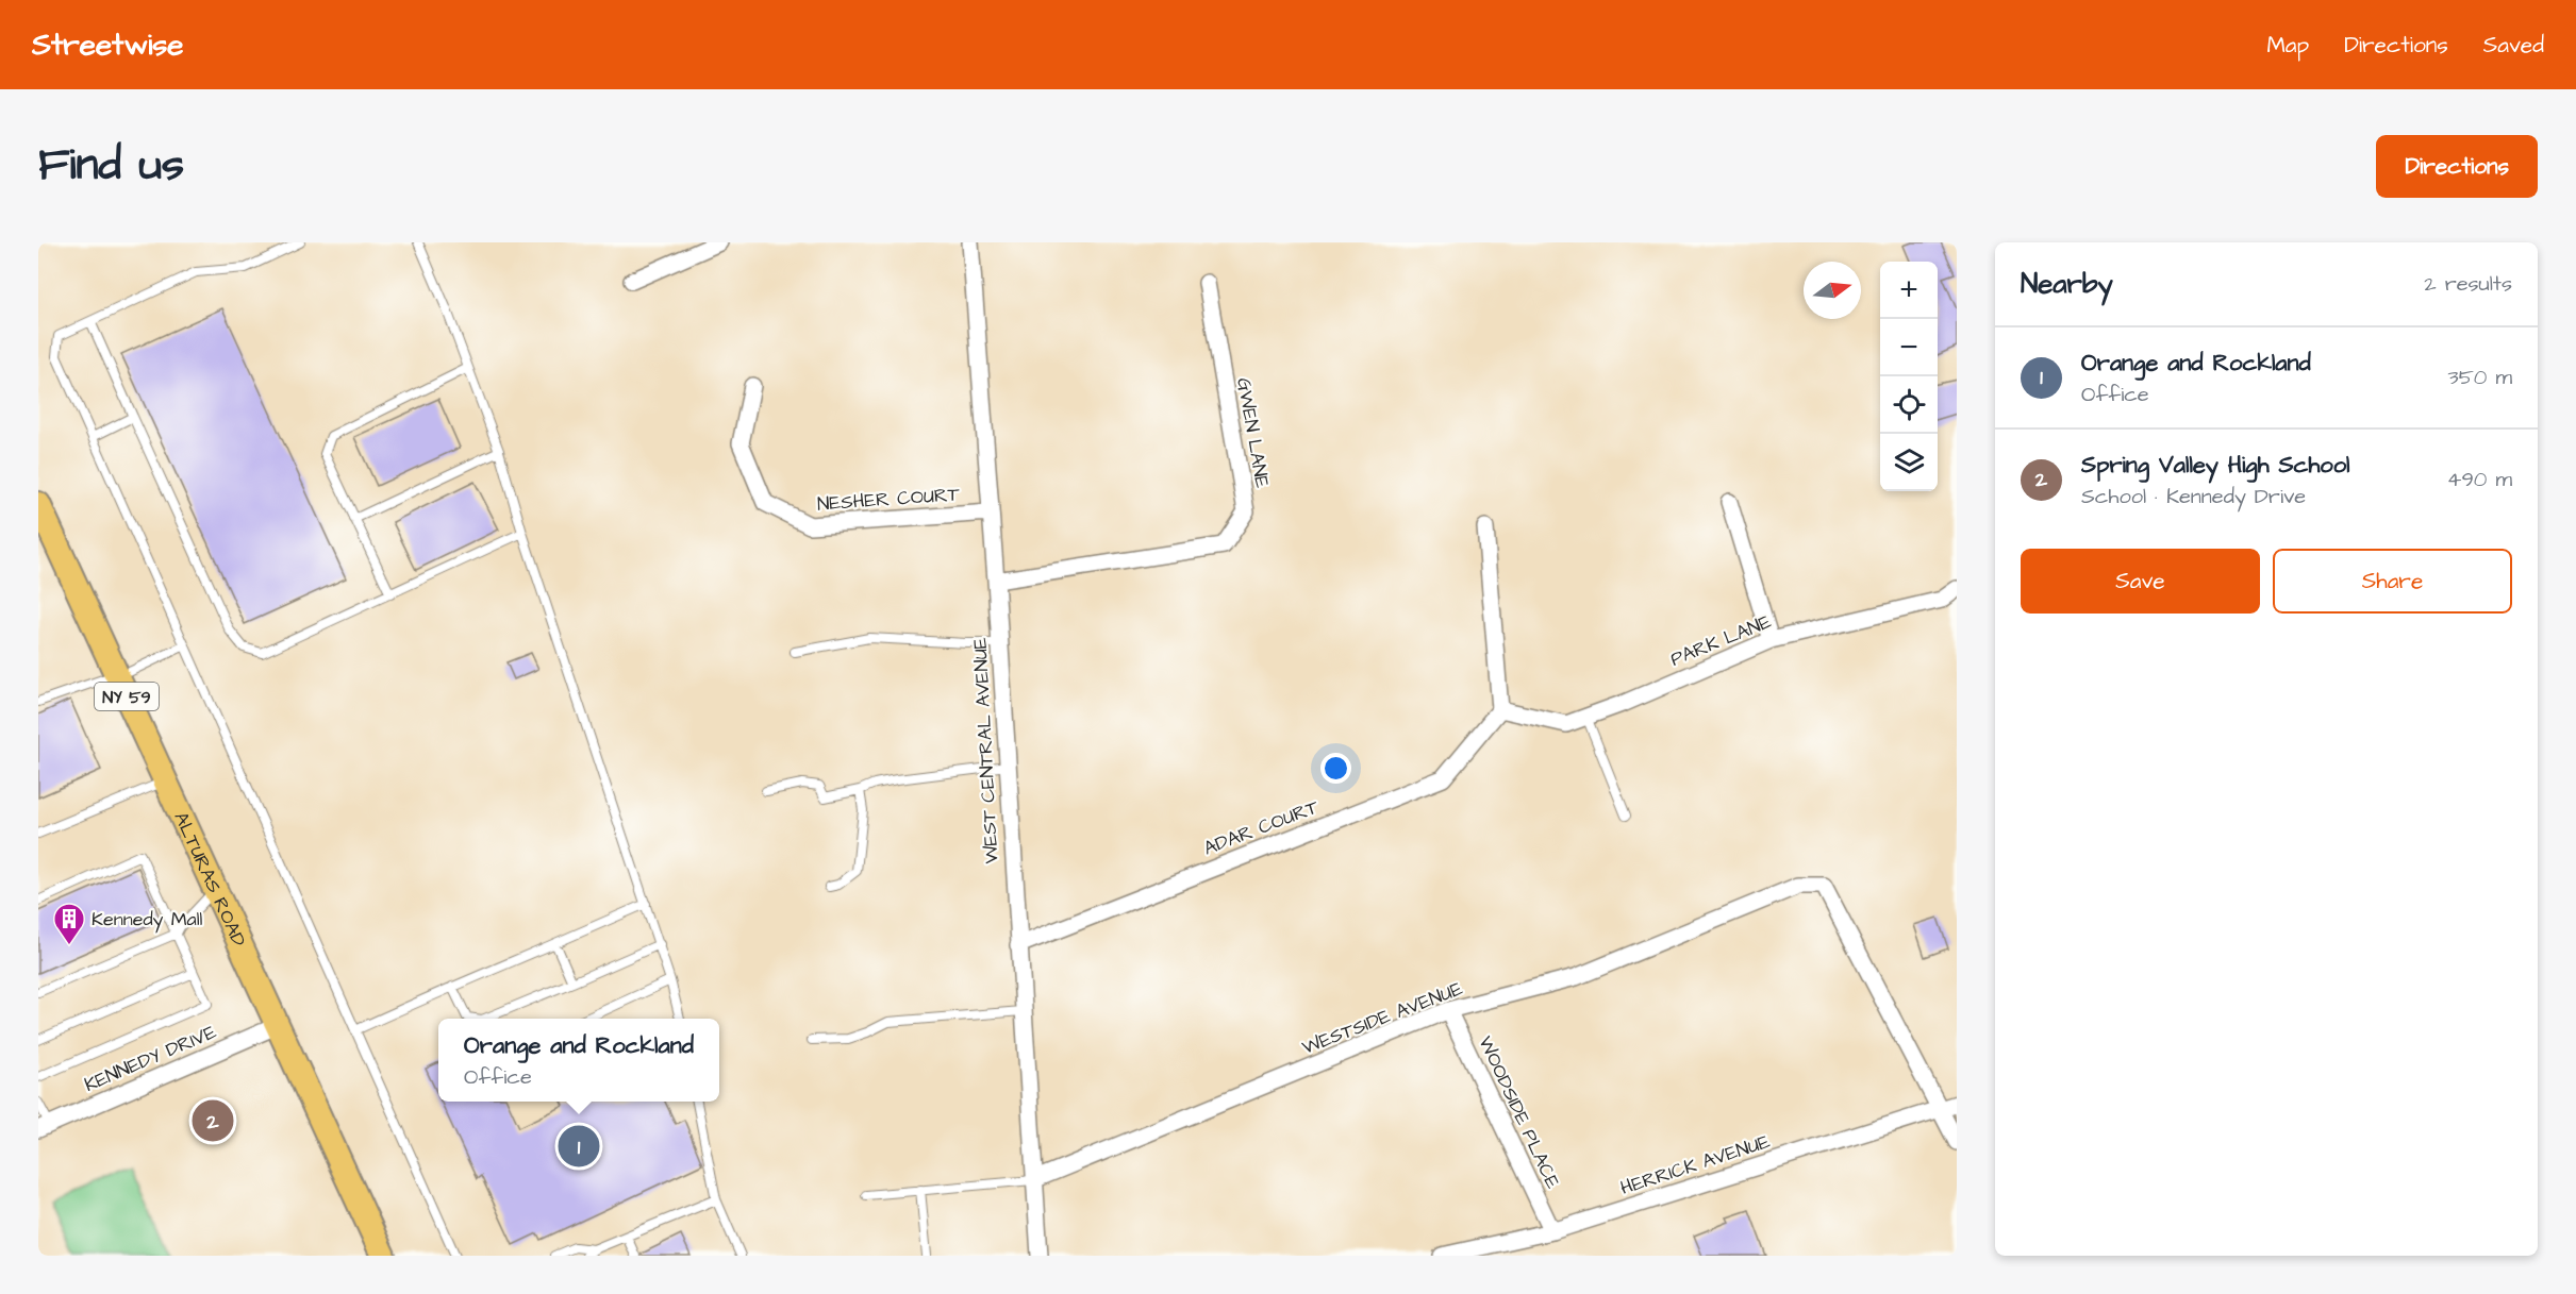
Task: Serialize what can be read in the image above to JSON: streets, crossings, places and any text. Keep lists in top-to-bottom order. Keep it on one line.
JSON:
{"streets":{"main road":["NY 59","ALTURAS ROAD"],"street":["GWEN LANE","NESHER COURT","PARK LANE","WEST CENTRAL AVENUE","ADAR COURT","WESTSIDE AVENUE","KENNEDY DRIVE","WOODSIDE PLACE","HERRICK AVENUE"]},"crossings":[["GWEN LANE","WEST CENTRAL AVENUE"],["NESHER COURT","WEST CENTRAL AVENUE"],["PARK LANE","ADAR COURT"],["WEST CENTRAL AVENUE","ADAR COURT"],["WEST CENTRAL AVENUE","WESTSIDE AVENUE"],["ALTURAS ROAD","KENNEDY DRIVE"],["WESTSIDE AVENUE","WOODSIDE PLACE"],["WESTSIDE AVENUE","HERRICK AVENUE"],["WOODSIDE PLACE","HERRICK AVENUE"]],"places":{"building":["Kennedy Mall"]},"north":"right","page":{"header":"Streetwise","nav":["Map","Directions","Saved"],"title":"Find us","buttons":["Directions",["Save","Share"]],"heading":["Nearby","2 results"],"map_buttons":["+","−"],"list":[{"mark":"1","name":"Orange and Rockland","note":"Office","value":"350 m"},{"mark":"2","name":"Spring Valley High School","note":"School · Kennedy Drive","value":"490 m"}],"popup":["Orange and Rockland","Office"],"pins":["2","1"]}}
